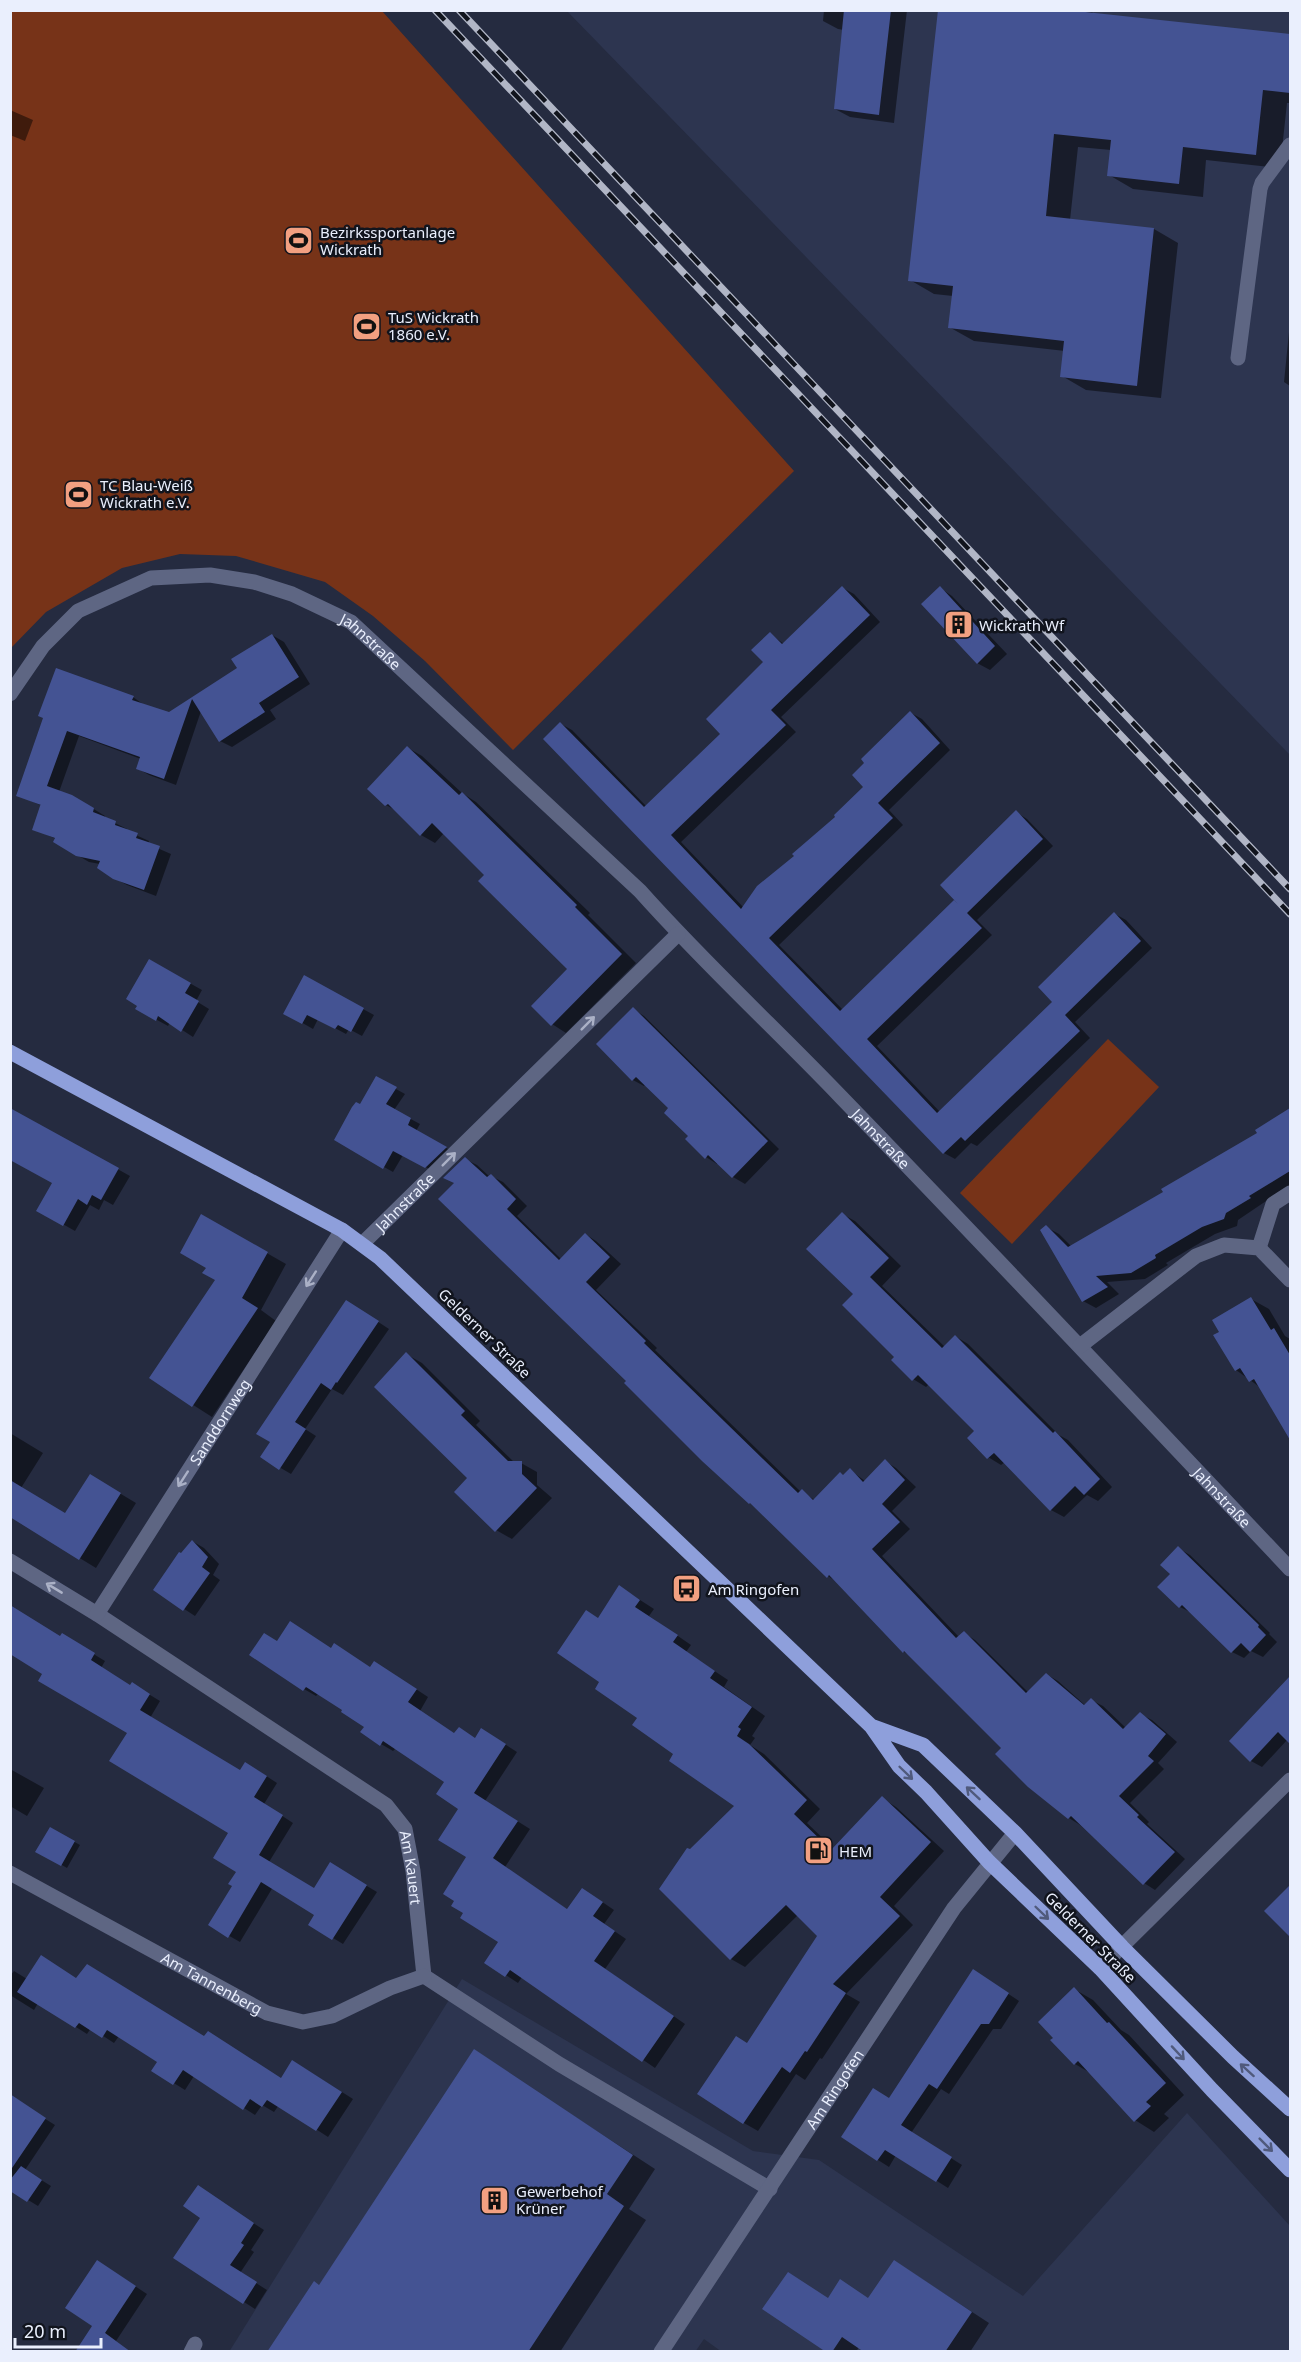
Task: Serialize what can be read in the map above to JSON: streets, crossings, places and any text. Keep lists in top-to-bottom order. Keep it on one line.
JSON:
{"streets":{"main road":["Gelderner Straße"],"street":["Jahnstraße","Sanddornweg","Am Kauert","Am Tannenberg","Am Ringofen"]},"crossings":[["Jahnstraße","Gelderner Straße"],["Gelderner Straße","Sanddornweg"],["Gelderner Straße","Am Ringofen"],["Sanddornweg","Am Kauert"],["Am Kauert","Am Tannenberg"]],"one_way":["Sanddornweg"],"places":{"sports":["Bezirkssportanlage Wickrath","TuS Wickrath 1860 e.V.","TC Blau-Weiß Wickrath e.V."],"building":["Wickrath Wf","Gewerbehof Krüner"],"bus stop":["Am Ringofen"],"fuel station":["HEM"]},"scale_bar":"20 m"}
